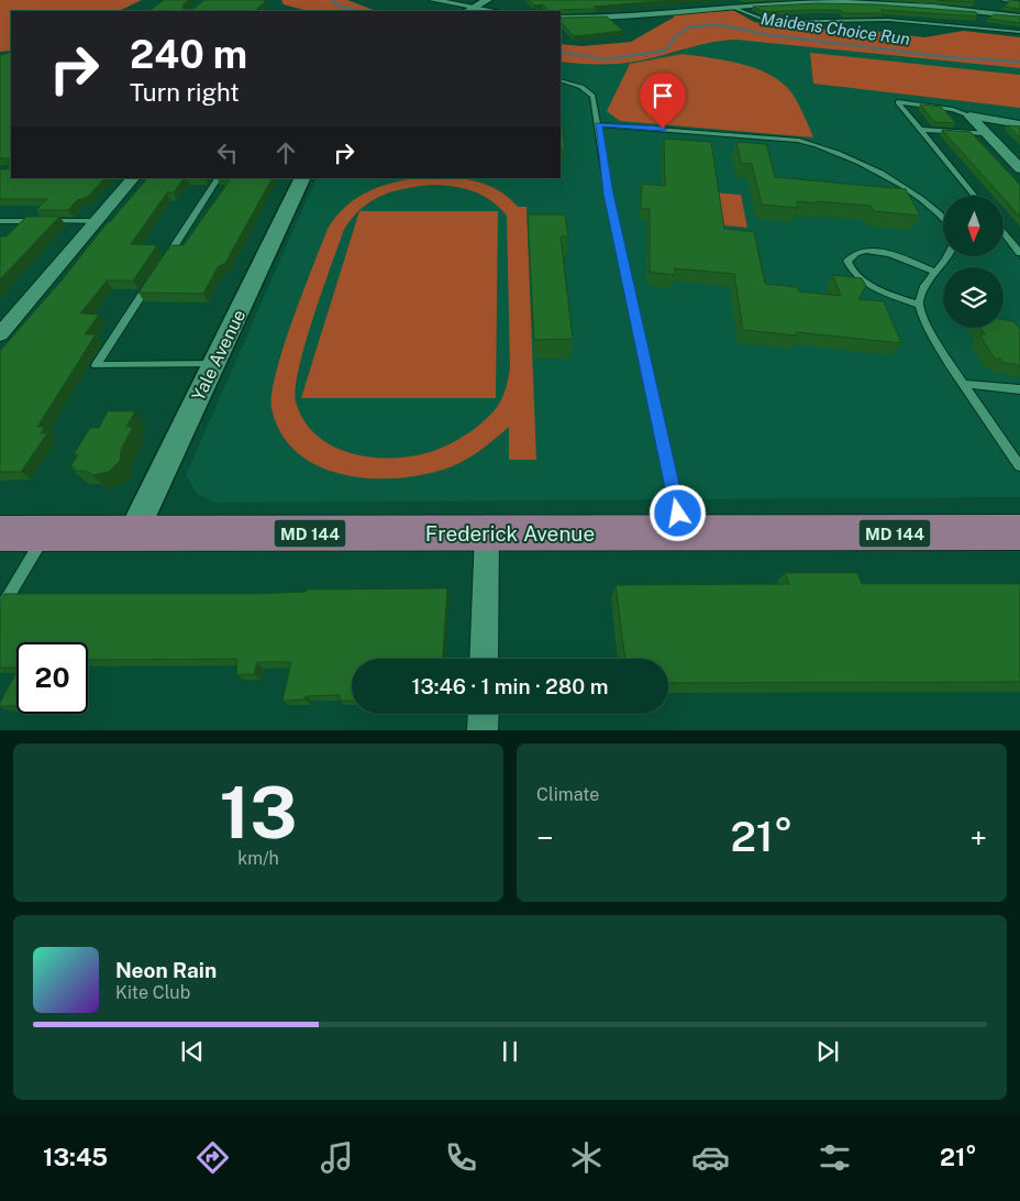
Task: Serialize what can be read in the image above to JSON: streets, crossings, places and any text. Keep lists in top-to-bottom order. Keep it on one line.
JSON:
{"streets":{"main road":["MD 144","Frederick Avenue"],"street":["Yale Avenue"]},"crossings":[["Yale Avenue","Frederick Avenue"]],"water":["Maidens Choice Run"],"north":"bottom","page":{"turn":["240 m","Turn right"],"limit":"20","trip":"13:46 · 1 min · 280 m","tile":[["13","km/h"],"Climate"],"heat":["−","21°","+"],"song":["Neon Rain","Kite Club"],"tabs":["13:45","21°"]}}
